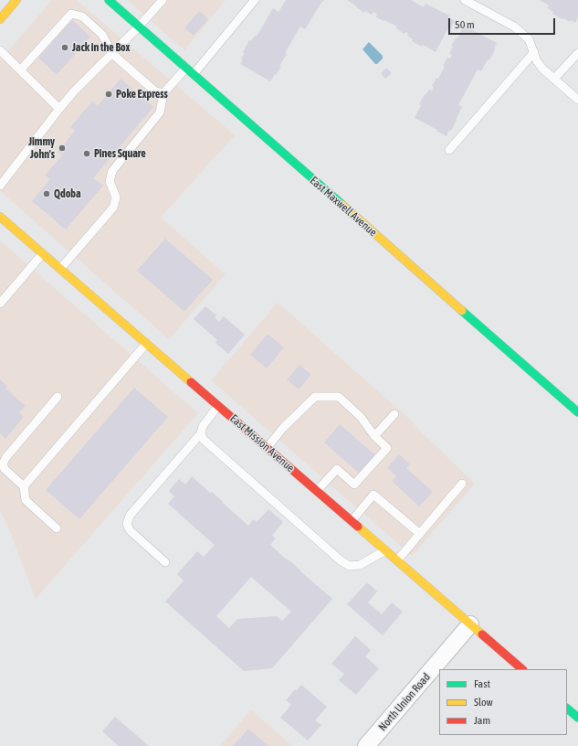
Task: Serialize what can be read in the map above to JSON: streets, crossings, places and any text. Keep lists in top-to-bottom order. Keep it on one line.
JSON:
{"streets":{"street":["East Maxwell Avenue","East Mission Avenue","North Union Road"]},"crossings":[["East Mission Avenue","North Union Road"]],"places":["Jack in the Box","Poke Express","Jimmy John's","Pines Square","Qdoba"],"legend":["Fast","Slow","Jam"],"scale_bar":"50 m"}
